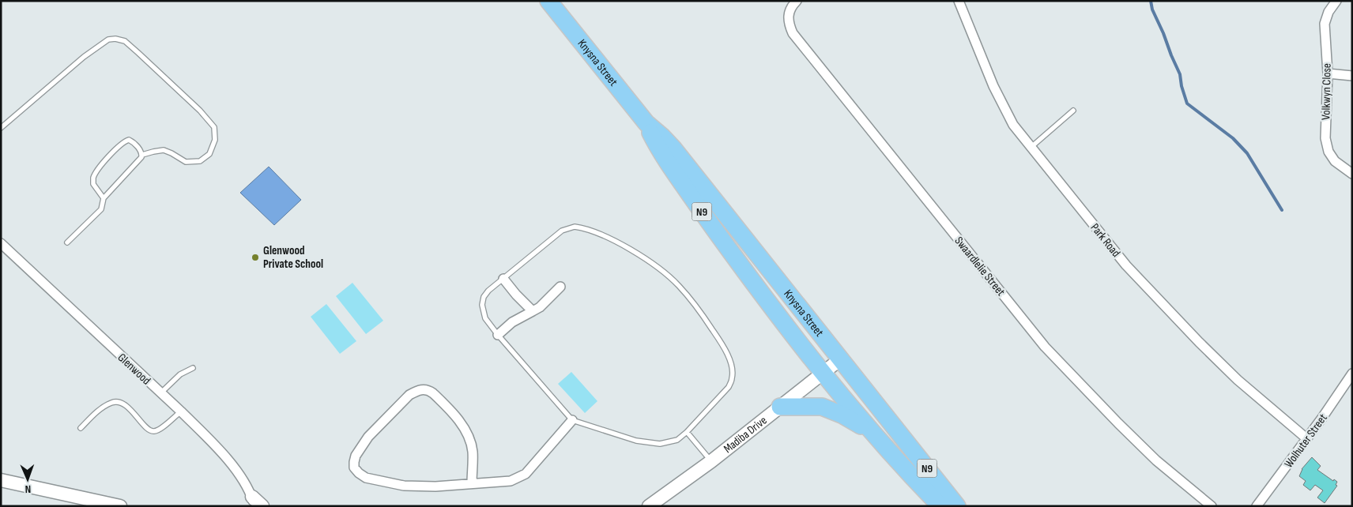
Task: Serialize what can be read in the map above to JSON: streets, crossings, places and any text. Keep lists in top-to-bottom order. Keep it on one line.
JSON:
{"streets":{"highway":["Knysna Street","N9"],"street":["Volkwyn Close","Park Road","Swaardlelie Street","Glenwood","Madiba Drive","Wolhuter Street"]},"crossings":[["Knysna Street","Madiba Drive"],["Park Road","Wolhuter Street"]],"places":["Glenwood Private School"],"north":"bottom"}
